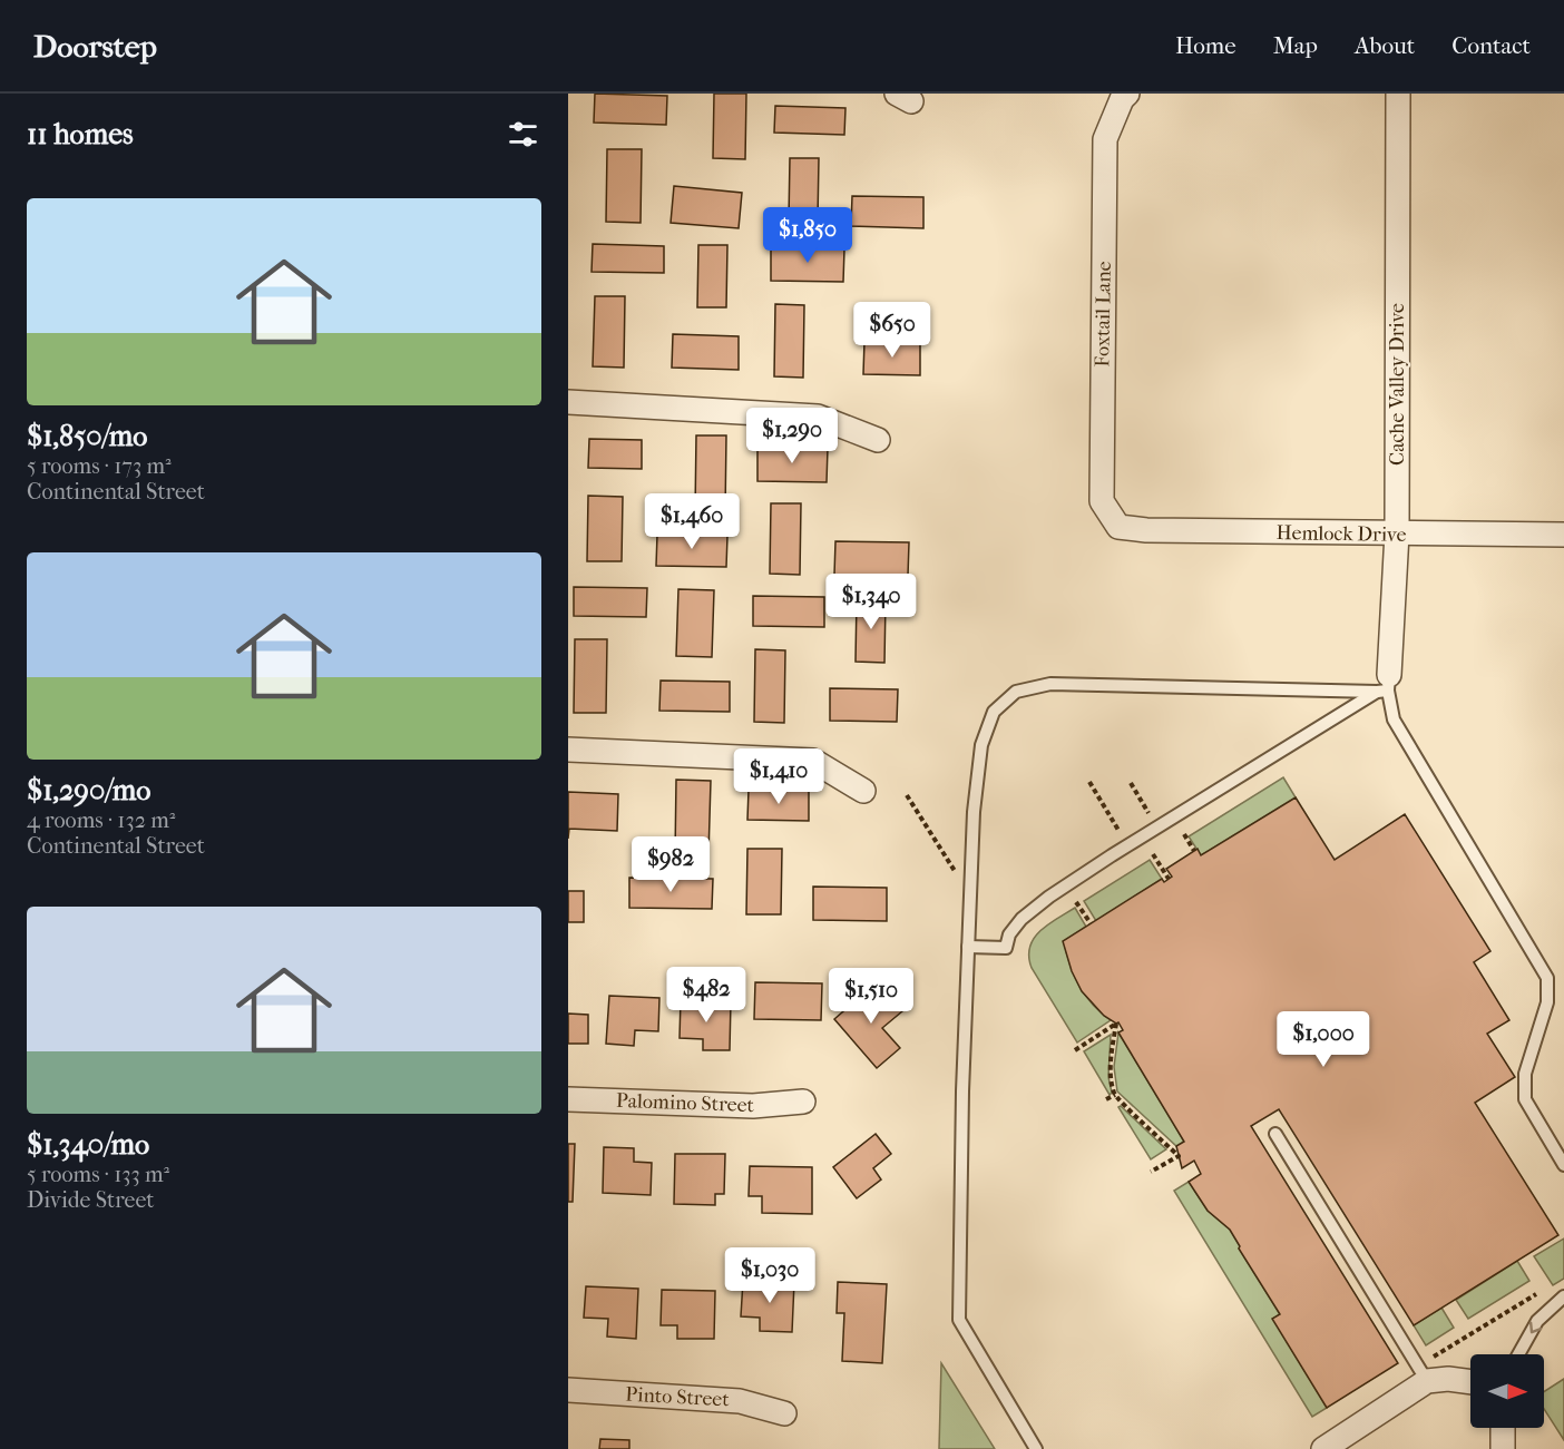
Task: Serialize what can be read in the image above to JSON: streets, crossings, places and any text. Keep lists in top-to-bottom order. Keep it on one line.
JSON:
{"streets":{"street":["Foxtail Lane","Cache Valley Drive","Hemlock Drive","Palomino Street","Pinto Street"]},"crossings":[["Foxtail Lane","Hemlock Drive"],["Cache Valley Drive","Hemlock Drive"]],"north":"right","page":{"header":"Doorstep","nav":["Home","Map","About","Contact"],"heading":"11 homes","list":[{"name":"$1,850/mo","note":"5 rooms · 173 m² · Continental Street"},{"name":"$1,290/mo","note":"4 rooms · 132 m² · Continental Street"},{"name":"$1,340/mo","note":"5 rooms · 133 m² · Divide Street"}],"price":["$1,850","$650","$1,290","$1,460","$1,340","$1,410","$982","$482","$1,510","$1,000","$1,030"]}}
